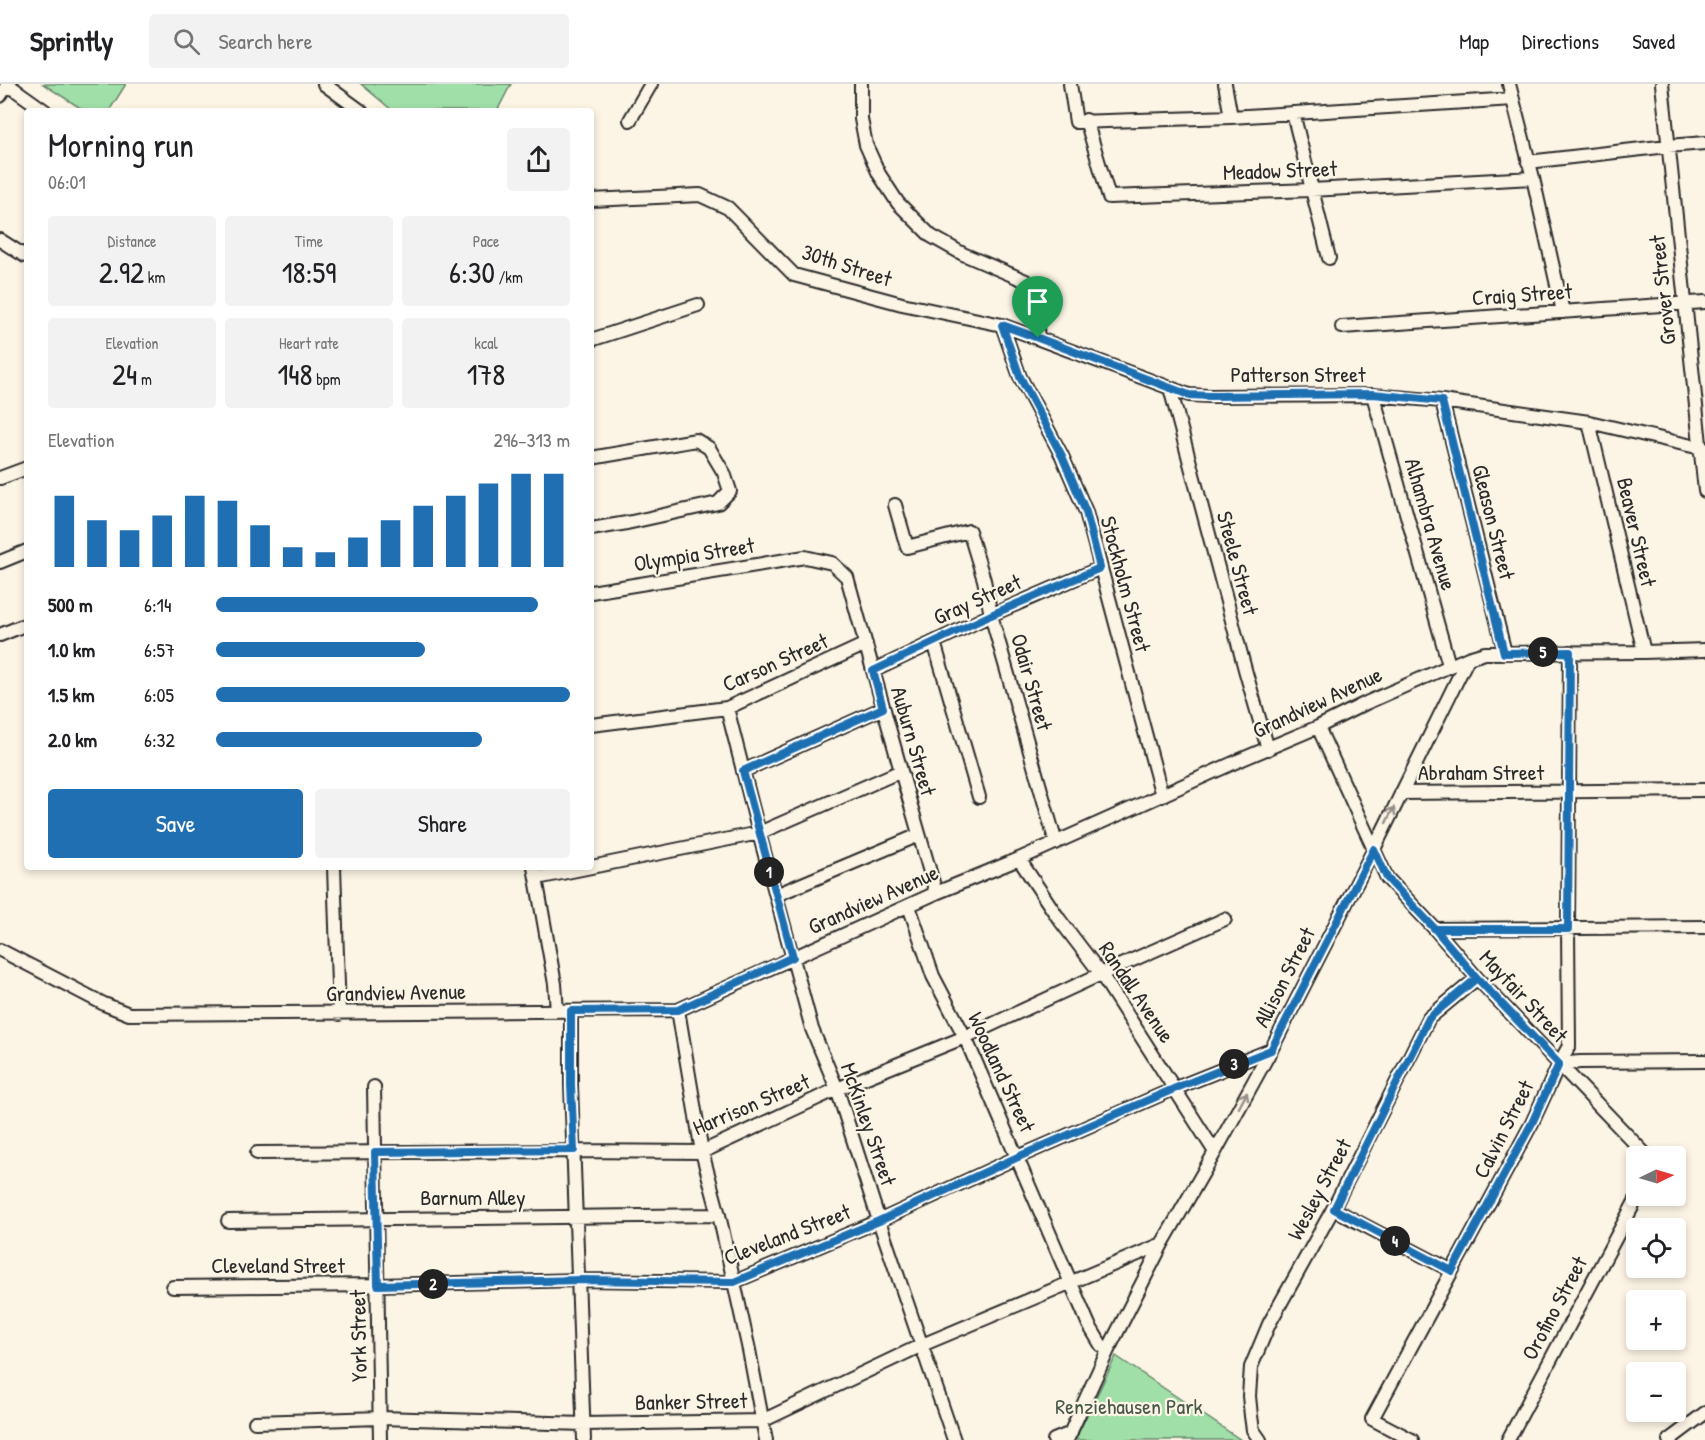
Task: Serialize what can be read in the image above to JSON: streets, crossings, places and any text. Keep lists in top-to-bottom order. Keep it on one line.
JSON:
{"streets":{"street":["Meadow Street","30th Street","Grover Street","Craig Street","Patterson Street","Gleason Street","Alhambra Avenue","Beaver Street","Olympia Street","Steele Street","Stockholm Street","Gray Street","Carson Street","Odair Street","Grandview Avenue","Auburn Street","Abraham Street","Allison Street","Randall Avenue","Mayfair Street","Woodland Street","Harrison Street","McKinley Street","Calvin Street","Wesley Street","Barnum Alley","Cleveland Street","Orofino Street","York Street","Banker Street"]},"crossings":[["30th Street","Patterson Street"],["Grover Street","Craig Street"],["Grover Street","Patterson Street"],["Patterson Street","Gleason Street"],["Patterson Street","Alhambra Avenue"],["Patterson Street","Beaver Street"],["Patterson Street","Steele Street"],["Patterson Street","Stockholm Street"],["Gleason Street","Grandview Avenue"],["Alhambra Avenue","Grandview Avenue"],["Beaver Street","Grandview Avenue"],["Olympia Street","Auburn Street"],["Steele Street","Grandview Avenue"],["Stockholm Street","Gray Street"],["Stockholm Street","Grandview Avenue"],["Gray Street","Odair Street"],["Gray Street","Auburn Street"],["Carson Street","Auburn Street"],["Carson Street","McKinley Street"],["Odair Street","Grandview Avenue"],["Grandview Avenue","Auburn Street"],["Grandview Avenue","Allison Street"],["Grandview Avenue","Randall Avenue"],["Grandview Avenue","Mayfair Street"],["Grandview Avenue","Woodland Street"],["Grandview Avenue","McKinley Street"],["Grandview Avenue","Calvin Street"],["Abraham Street","Allison Street"],["Abraham Street","Calvin Street"],["Allison Street","Randall Avenue"],["Allison Street","Mayfair Street"],["Allison Street","Woodland Street"],["Allison Street","Cleveland Street"],["Allison Street","Banker Street"],["Randall Avenue","Harrison Street"],["Randall Avenue","Cleveland Street"],["Mayfair Street","Calvin Street"],["Mayfair Street","Wesley Street"],["Woodland Street","Harrison Street"],["Woodland Street","Cleveland Street"],["Woodland Street","Banker Street"],["Harrison Street","McKinley Street"],["Harrison Street","York Street"],["McKinley Street","Cleveland Street"],["McKinley Street","Banker Street"],["Barnum Alley","York Street"],["Cleveland Street","York Street"],["York Street","Banker Street"]],"parks":["Renziehausen Park"],"north":"right","page":{"header":"Sprintly","search":"Search here","nav":["Map","Directions","Saved"],"heading":["Morning run","06:01"],"stats":[["Distance","2.92 km"],["Time","18:59"],["Pace","6:30 /km"],["Elevation","24 m"],["Heart rate","148 bpm"],["kcal","178"]],"chart":["Elevation","296–313 m"],"list":[{"name":"500 m","note":"6:14"},{"name":"1.0 km","note":"6:57"},{"name":"1.5 km","note":"6:05"},{"name":"2.0 km","note":"6:32"}],"pins":["5","1","3","4","2"],"buttons":["Save","Share"],"map_buttons":["+","−"]}}
